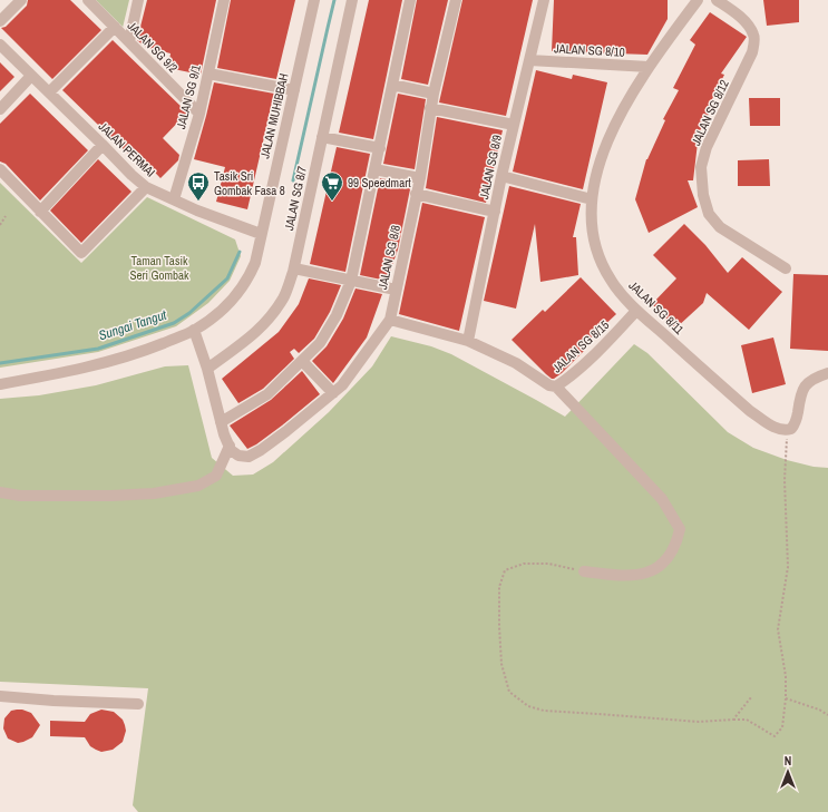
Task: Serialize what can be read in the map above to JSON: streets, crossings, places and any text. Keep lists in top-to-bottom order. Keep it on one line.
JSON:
{"streets":{"street":["JALAN SG 9/2","JALAN SG 8/10","JALAN SG 9/1","JALAN SG 8/12","JALAN MUHIBBAH","JALAN PERMAI","JALAN SG 8/9","JALAN SG 8/7","JALAN SG 8/8","JALAN SG 8/11","JALAN SG 8/15"]},"crossings":[["JALAN SG 9/2","JALAN SG 9/1"],["JALAN SG 8/10","JALAN SG 8/9"],["JALAN SG 8/10","JALAN SG 8/11"],["JALAN SG 9/1","JALAN PERMAI"],["JALAN MUHIBBAH","JALAN PERMAI"],["JALAN SG 8/9","JALAN SG 8/15"],["JALAN SG 8/8","JALAN SG 8/15"],["JALAN SG 8/11","JALAN SG 8/15"]],"water":["Sungai Tangut"],"parks":["Taman Tasik Seri Gombak"],"places":{"bus stop":["Tasik Sri Gombak Fasa 8"],"supermarket":["99 Speedmart"]},"north":"top"}
